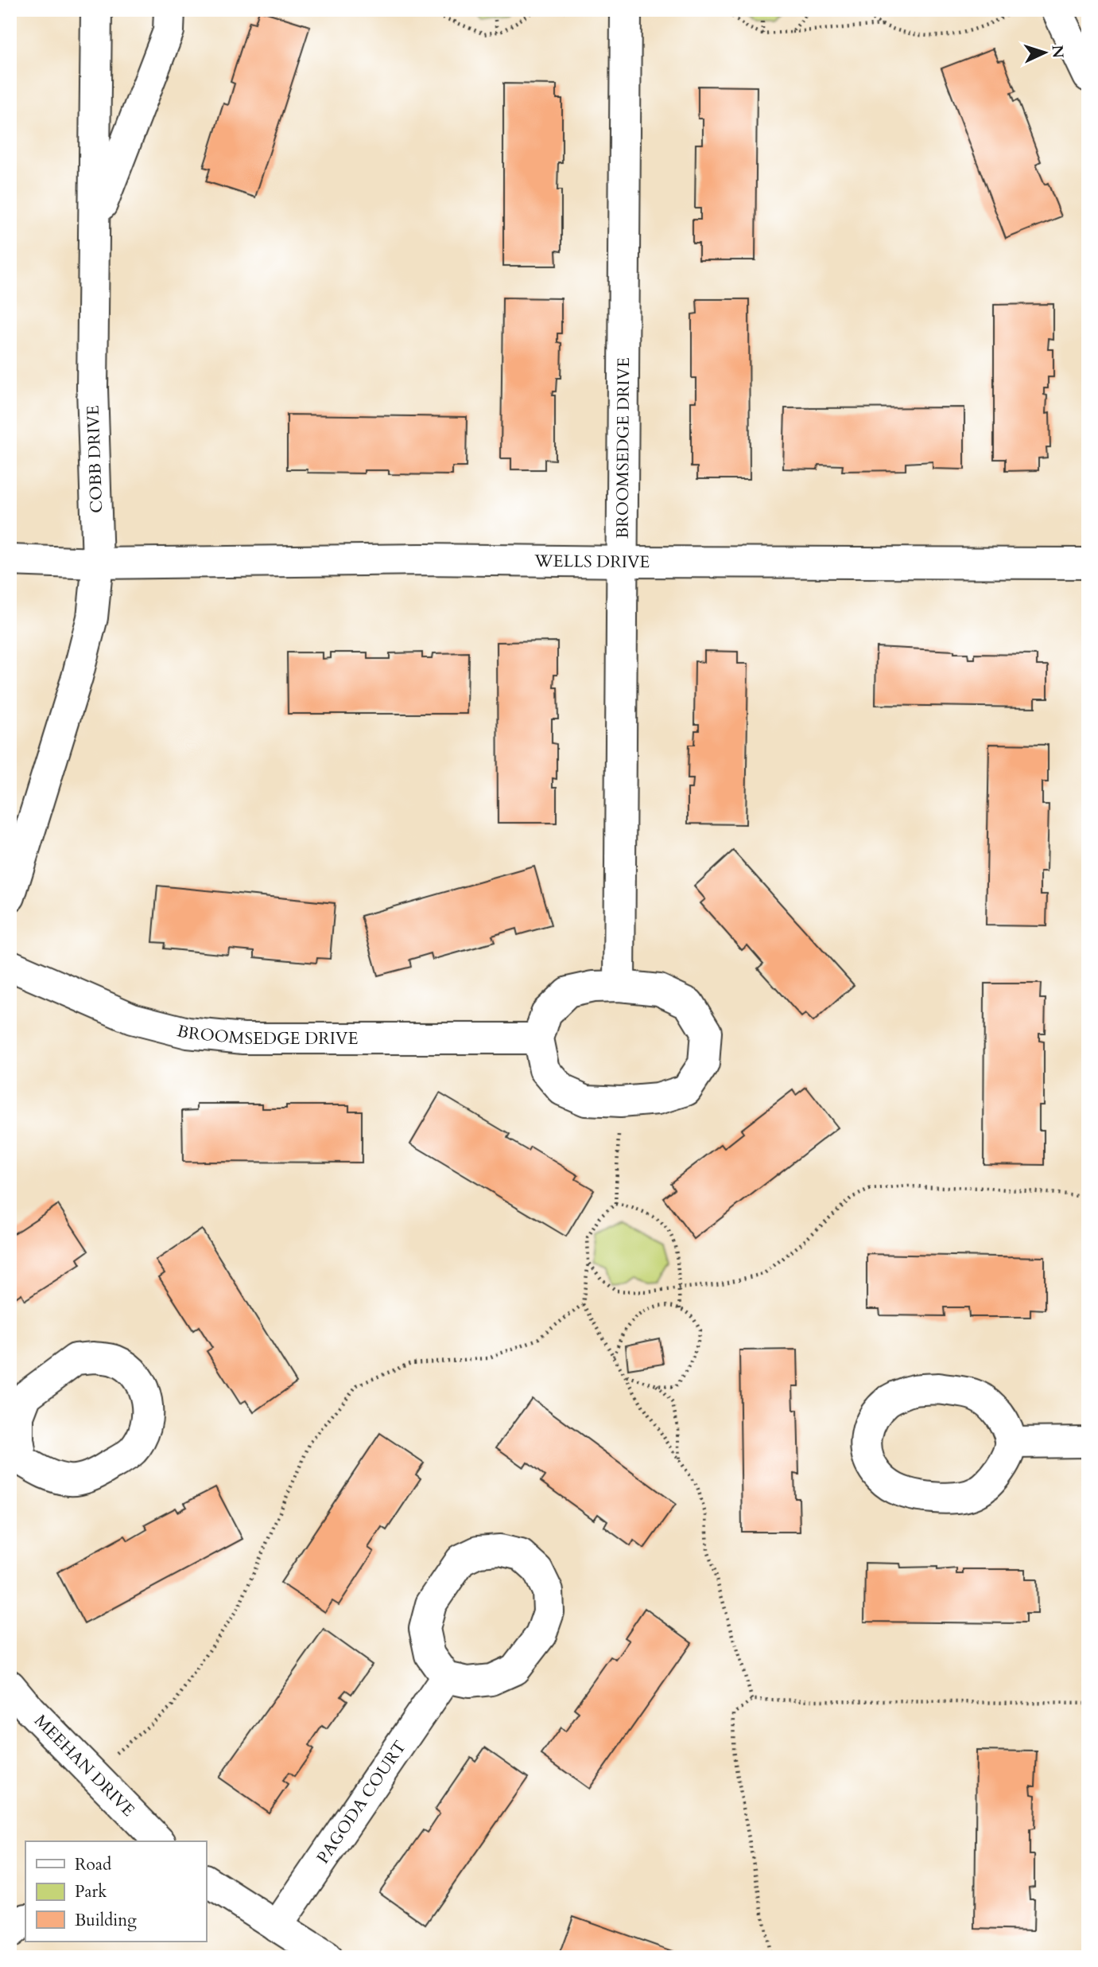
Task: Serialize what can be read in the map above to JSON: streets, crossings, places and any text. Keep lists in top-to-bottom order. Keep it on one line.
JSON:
{"streets":{"street":["BROOMSEDGE DRIVE","COBB DRIVE","WELLS DRIVE","MEEHAN DRIVE","PAGODA COURT"]},"crossings":[["BROOMSEDGE DRIVE","WELLS DRIVE"],["COBB DRIVE","WELLS DRIVE"]],"legend":["Road","Park","Building"],"north":"right"}
